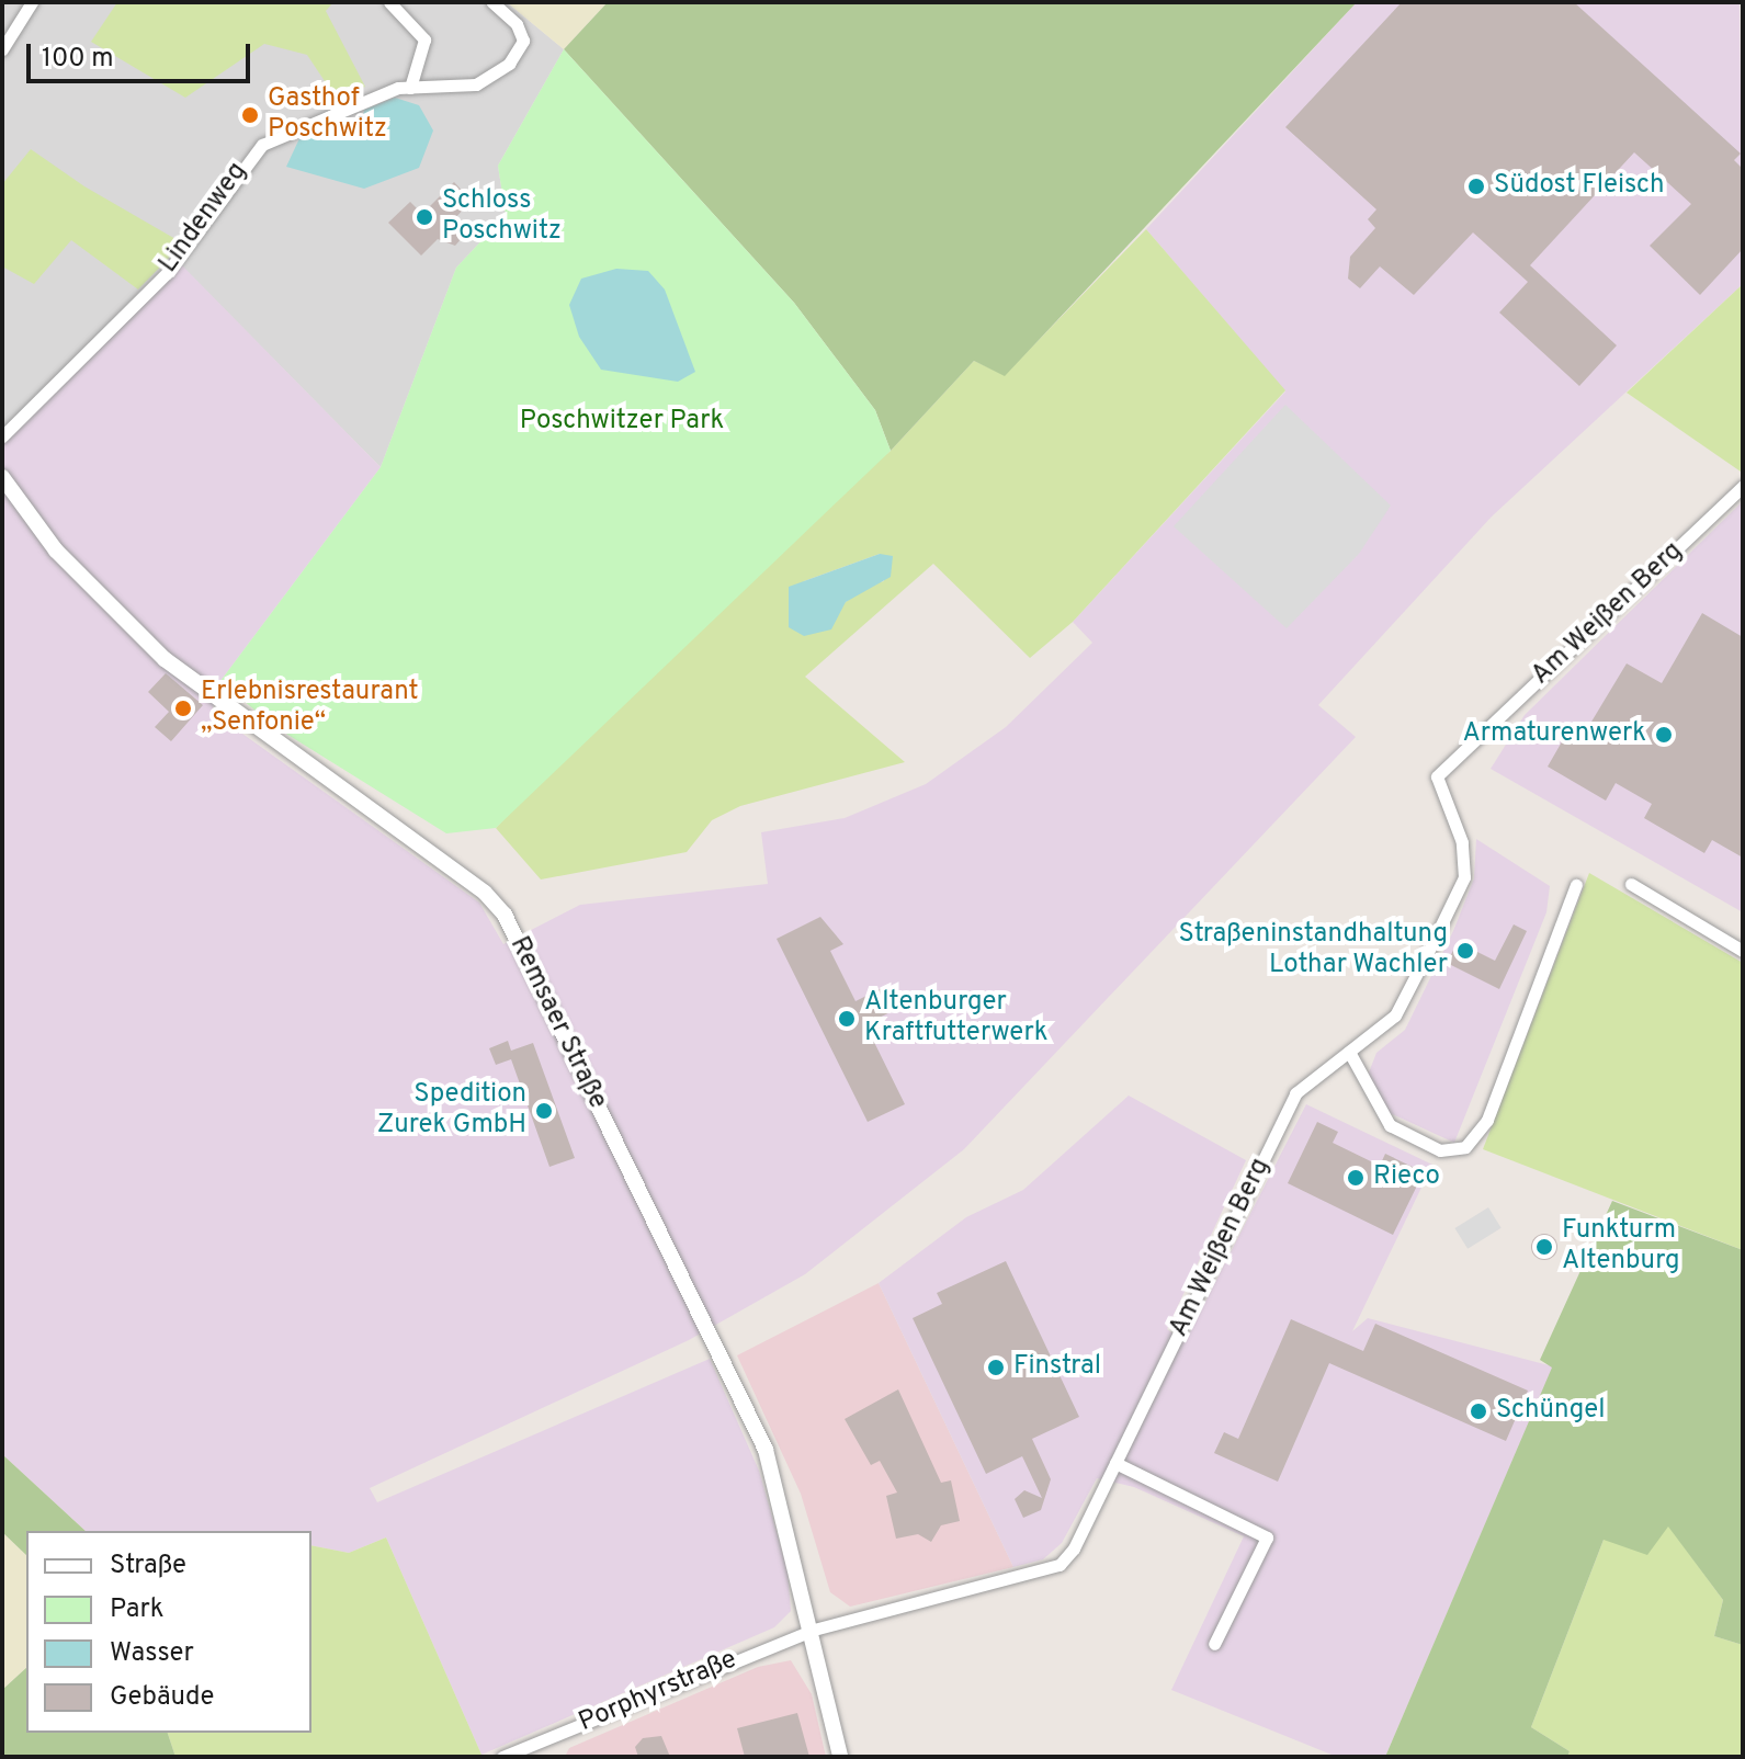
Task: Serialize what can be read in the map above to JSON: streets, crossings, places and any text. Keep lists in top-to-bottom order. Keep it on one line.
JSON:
{"streets":{"street":["Lindenweg","Am Weißen Berg","Remsaer Straße","Porphyrstraße"]},"crossings":[["Am Weißen Berg","Remsaer Straße"],["Am Weißen Berg","Porphyrstraße"],["Remsaer Straße","Porphyrstraße"]],"parks":["Poschwitzer Park"],"places":["Gasthof Poschwitz","Südost Fleisch","Schloss Poschwitz","Erlebnisrestaurant „Senfonie“","Armaturenwerk","Straßeninstandhaltung Lothar Wachler","Altenburger Kraftfutterwerk","Spedition Zurek GmbH","Rieco","Funkturm Altenburg","Finstral","Schüngel"],"legend":["Straße","Park","Wasser","Gebäude"],"scale_bar":"100 m"}
